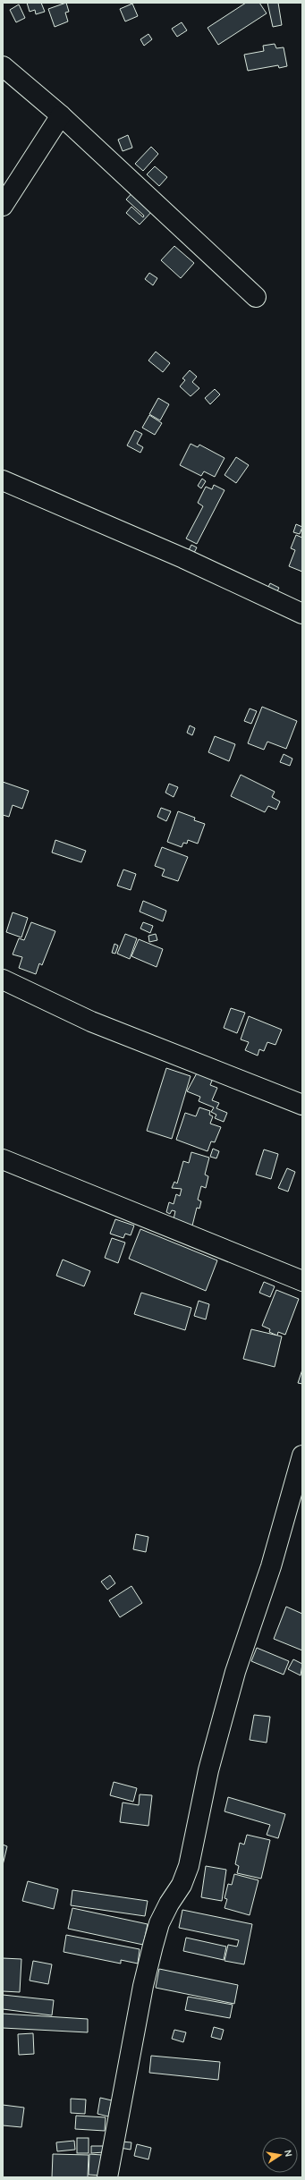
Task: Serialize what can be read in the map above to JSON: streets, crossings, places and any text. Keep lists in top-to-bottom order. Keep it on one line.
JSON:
{"north":"right"}
